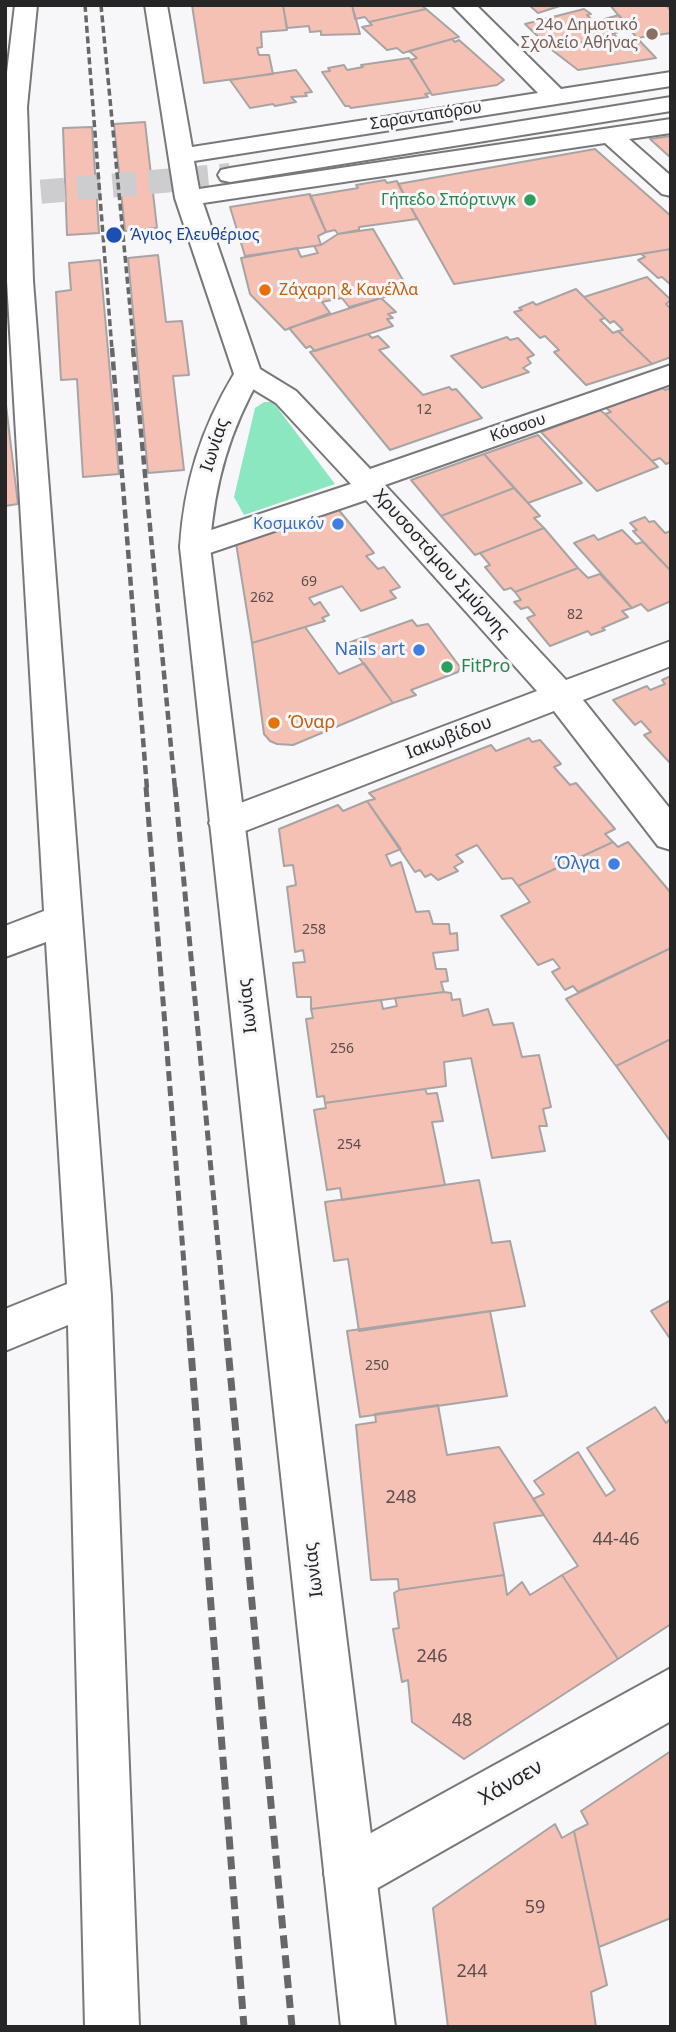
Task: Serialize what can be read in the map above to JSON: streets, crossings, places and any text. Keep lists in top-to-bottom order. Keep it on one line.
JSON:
{"streets":{"street":["Σαρανταπόρου","Κόσσου","Ιωνίας","Χρυσοστόμου Σμύρνης","Ιακωβίδου","Χάνσεν"]},"crossings":[["Κόσσου","Ιωνίας"],["Κόσσου","Χρυσοστόμου Σμύρνης"],["Ιωνίας","Χρυσοστόμου Σμύρνης"],["Ιωνίας","Ιακωβίδου"],["Ιωνίας","Χάνσεν"],["Χρυσοστόμου Σμύρνης","Ιακωβίδου"]],"places":["24ο Δημοτικό Σχολείο Αθήνας","Γήπεδο Σπόρτινγκ","Άγιος Ελευθέριος","Ζάχαρη & Κανέλλα","Κοσμικόν","Nails art","FitPro","Όναρ","Όλγα"],"house_numbers":["12","69","262","82","258","256","254","250","248","44-46","246","48","59","244"]}
